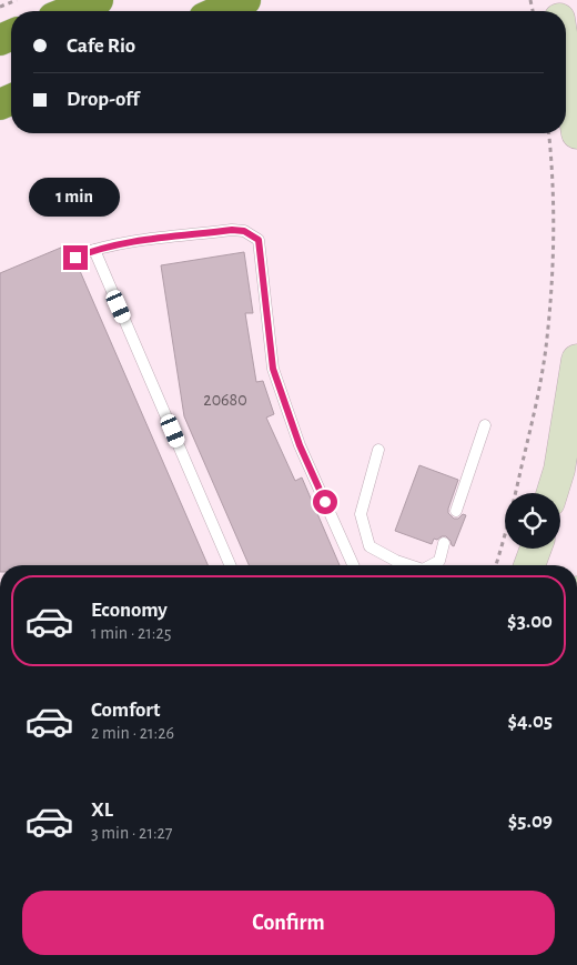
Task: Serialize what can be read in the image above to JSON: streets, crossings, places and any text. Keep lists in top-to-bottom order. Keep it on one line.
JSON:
{"house_numbers":["20680"],"page":{"banner":["Cafe Rio","Drop-off"],"bubble":"1 min","list":[{"name":"Economy","note":"1 min · 21:25","value":"$3.00"},{"name":"Comfort","note":"2 min · 21:26","value":"$4.05"},{"name":"XL","note":"3 min · 21:27","value":"$5.09"}],"buttons":"Confirm"}}
